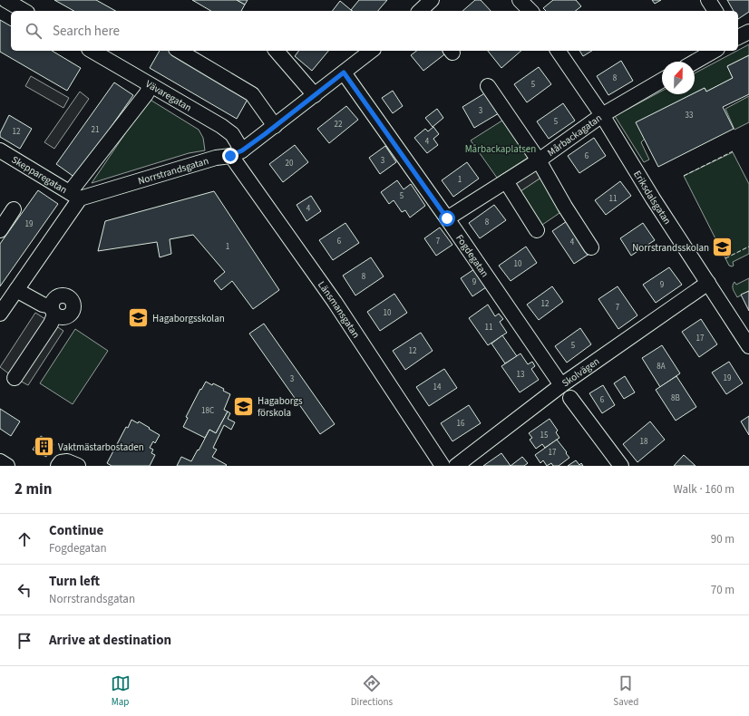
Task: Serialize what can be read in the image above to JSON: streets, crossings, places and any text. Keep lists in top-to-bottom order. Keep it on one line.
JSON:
{"streets":{"street":["Vävaregatan","Mårbackagatan","Norrstrandsgatan","Skepparegatan","Eriksdalsgatan","Fogdegatan","Länsmansgatan","Skolvägen"]},"crossings":[["Vävaregatan","Norrstrandsgatan"],["Vävaregatan","Länsmansgatan"],["Mårbackagatan","Eriksdalsgatan"],["Mårbackagatan","Fogdegatan"],["Norrstrandsgatan","Skepparegatan"],["Norrstrandsgatan","Fogdegatan"],["Norrstrandsgatan","Länsmansgatan"],["Eriksdalsgatan","Skolvägen"],["Fogdegatan","Skolvägen"]],"parks":["Mårbackaplatsen"],"places":{"school or university":["Norrstrandsskolan","Hagaborgsskolan","Hagaborgs förskola"],"building":["Vaktmästarbostaden"]},"house_numbers":["8","5","3","33","5","22","21","12","4","6","3","20","1","5","11","4","8","19","6","7","4","1","10","8","9","9","12","7","10","11","17","5","12","8A","13","19","3","14","8B","6","18C","16","15","18","17"],"north":"top","page":{"search":"Search here","heading":["2 min","Walk · 160 m"],"list":[["Continue","Fogdegatan","90 m"],["Turn left","Norrstrandsgatan","70 m"],"Arrive at destination"],"nav":["Map","Directions","Saved"]}}
